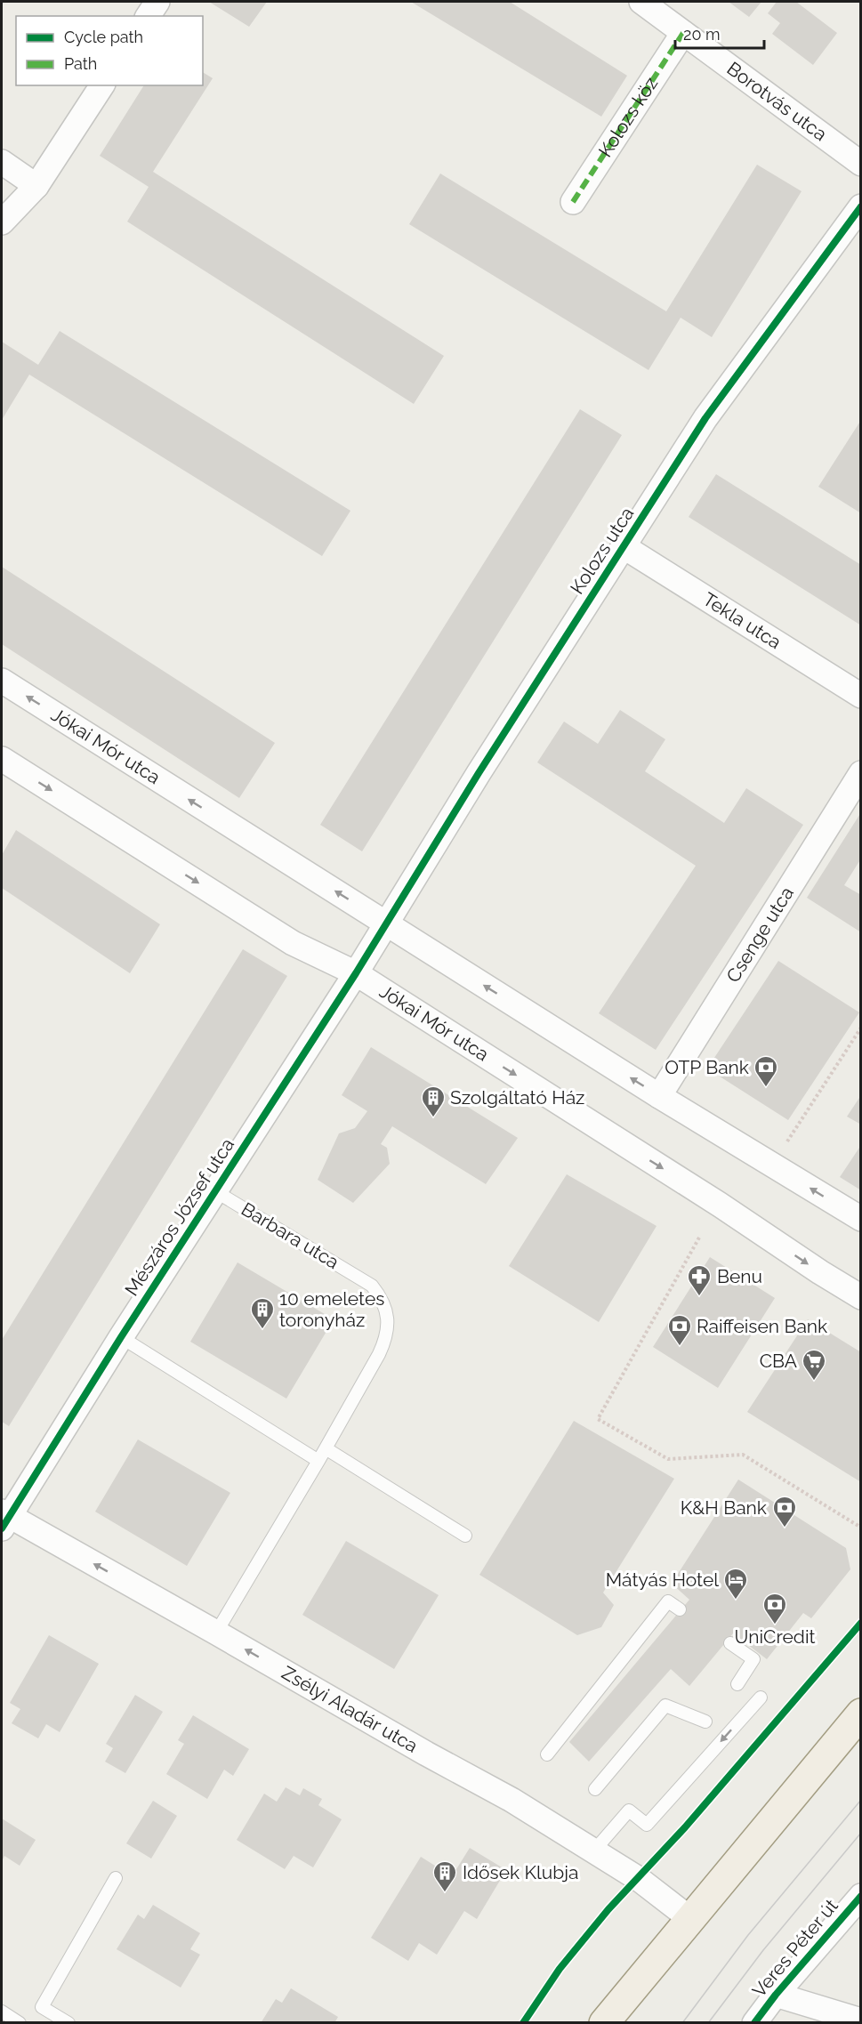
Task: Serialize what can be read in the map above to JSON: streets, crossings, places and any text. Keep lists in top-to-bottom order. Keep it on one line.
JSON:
{"streets":{"street":["Borotvás utca","Kolozs köz","Kolozs utca","Tekla utca","Jókai Mór utca","Csenge utca","Mészáros József utca","Zsélyi Aladár utca","Veres Péter út"],"lane":["Barbara utca"]},"crossings":[["Borotvás utca","Kolozs köz"],["Kolozs utca","Tekla utca"],["Kolozs utca","Jókai Mór utca"],["Kolozs utca","Mészáros József utca"],["Jókai Mór utca","Csenge utca"],["Jókai Mór utca","Mészáros József utca"],["Mészáros József utca","Barbara utca"],["Mészáros József utca","Zsélyi Aladár utca"],["Barbara utca","Zsélyi Aladár utca"]],"one_way":["Zsélyi Aladár utca"],"places":{"bank":["OTP Bank","Raiffeisen Bank","K&H Bank","UniCredit"],"building":["Szolgáltató Ház","10 emeletes toronyház","Idősek Klubja"],"pharmacy":["Benu"],"supermarket":["CBA"],"hotel":["Mátyás Hotel"]},"legend":["Cycle path","Path"],"scale_bar":"20 m"}
